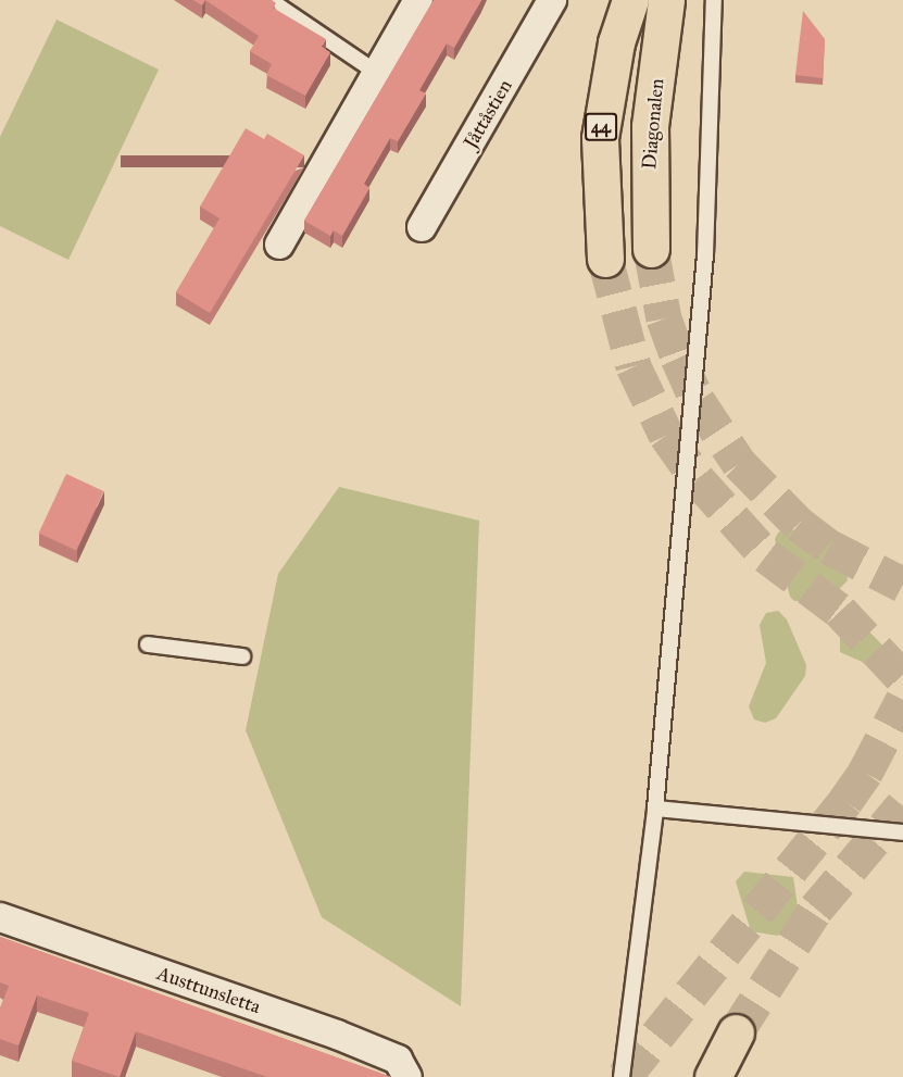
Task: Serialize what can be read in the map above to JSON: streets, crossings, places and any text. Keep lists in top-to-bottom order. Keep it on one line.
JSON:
{"streets":{"main road":["Diagonalen","44"],"street":["Jåttåstien","Austtunsletta"]}}
